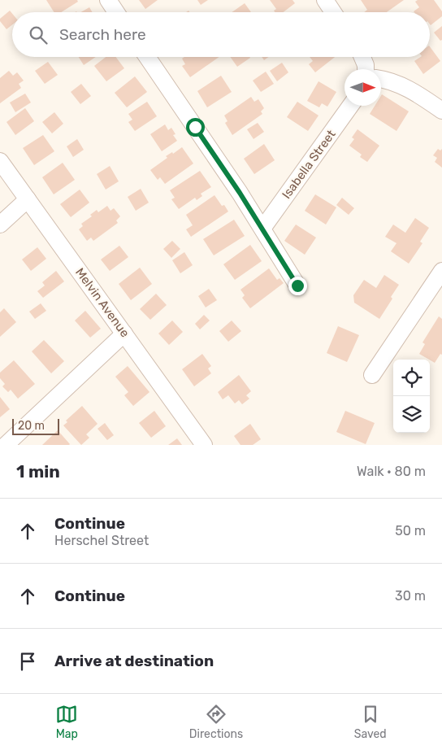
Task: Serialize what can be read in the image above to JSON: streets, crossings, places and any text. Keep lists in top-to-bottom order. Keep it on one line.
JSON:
{"streets":{"street":["Isabella Street","Melvin Avenue"]},"scale_bar":"20 m","north":"right","page":{"search":"Search here","scale":"20 m","heading":["1 min","Walk · 80 m"],"list":[["Continue","Herschel Street","50 m"],["Continue","30 m"],"Arrive at destination"],"nav":["Map","Directions","Saved"]}}
